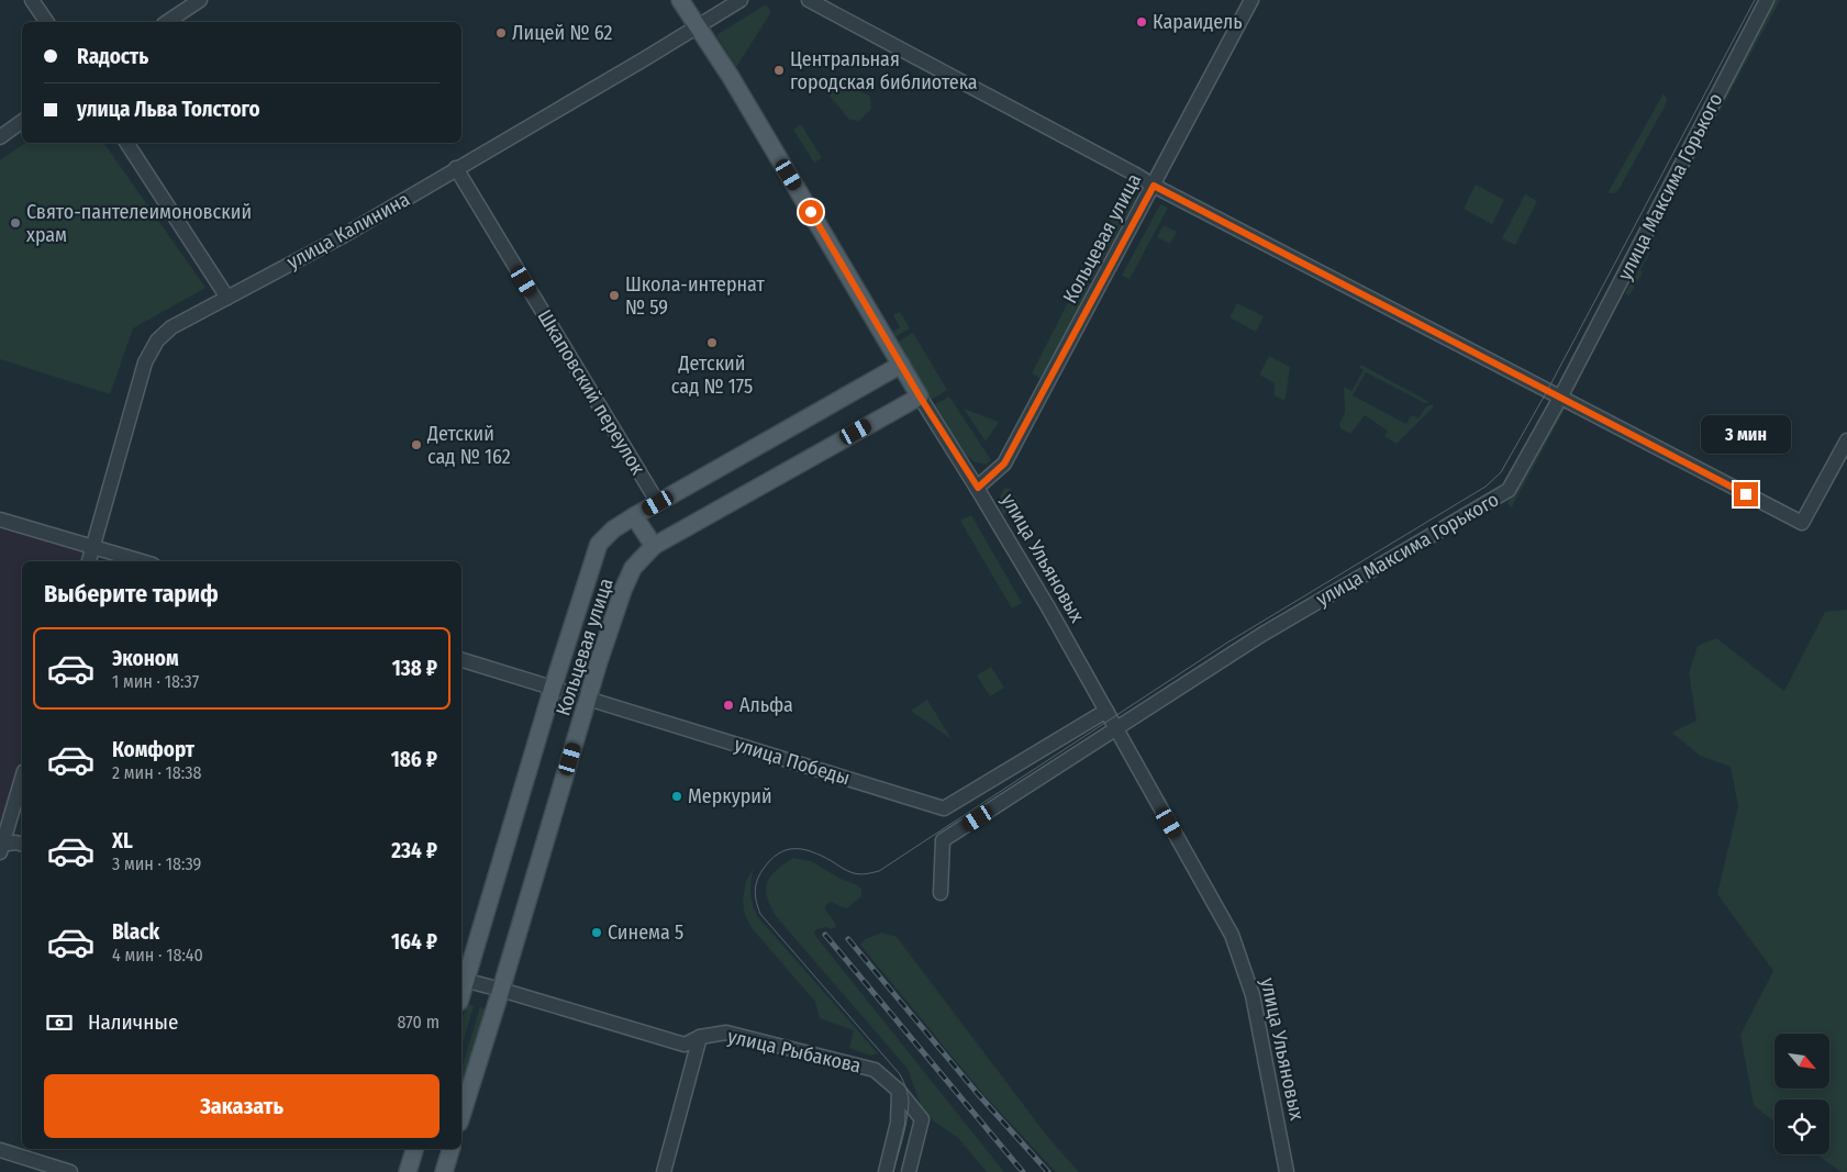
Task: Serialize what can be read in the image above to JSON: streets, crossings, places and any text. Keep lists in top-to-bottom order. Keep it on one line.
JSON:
{"streets":{"main road":["Кольцевая улица","улица Ульяновых"],"street":["улица Максима Горького","улица Калинина","Шкаповский переулок","улица Победы","улица Рыбакова"]},"crossings":[["улица Максима Горького","улица Ульяновых"],["улица Калинина","Шкаповский переулок"],["улица Калинина","улица Ульяновых"],["Кольцевая улица","Шкаповский переулок"],["Кольцевая улица","улица Ульяновых"],["Кольцевая улица","улица Победы"],["Кольцевая улица","улица Рыбакова"],["улица Ульяновых","улица Победы"]],"places":["Караидель","Лицей № 62","Центральная городская библиотека","Свято-пантелеимоновский храм","Школа-интернат № 59","Детский сад № 175","Детский сад № 162","Альфа","Меркурий","Синема 5"],"north":"bottom right","page":{"banner":["Rадость","улица Льва Толстого"],"bubble":"3 мин","heading":"Выберите тариф","list":[{"name":"Эконом","note":"1 мин · 18:37","value":"138 ₽"},{"name":"Комфорт","note":"2 мин · 18:38","value":"186 ₽"},{"name":"XL","note":"3 мин · 18:39","value":"234 ₽"},{"name":"Black","note":"4 мин · 18:40","value":"164 ₽"}],"pay":["Наличные","870 m"],"buttons":"Заказать"}}
